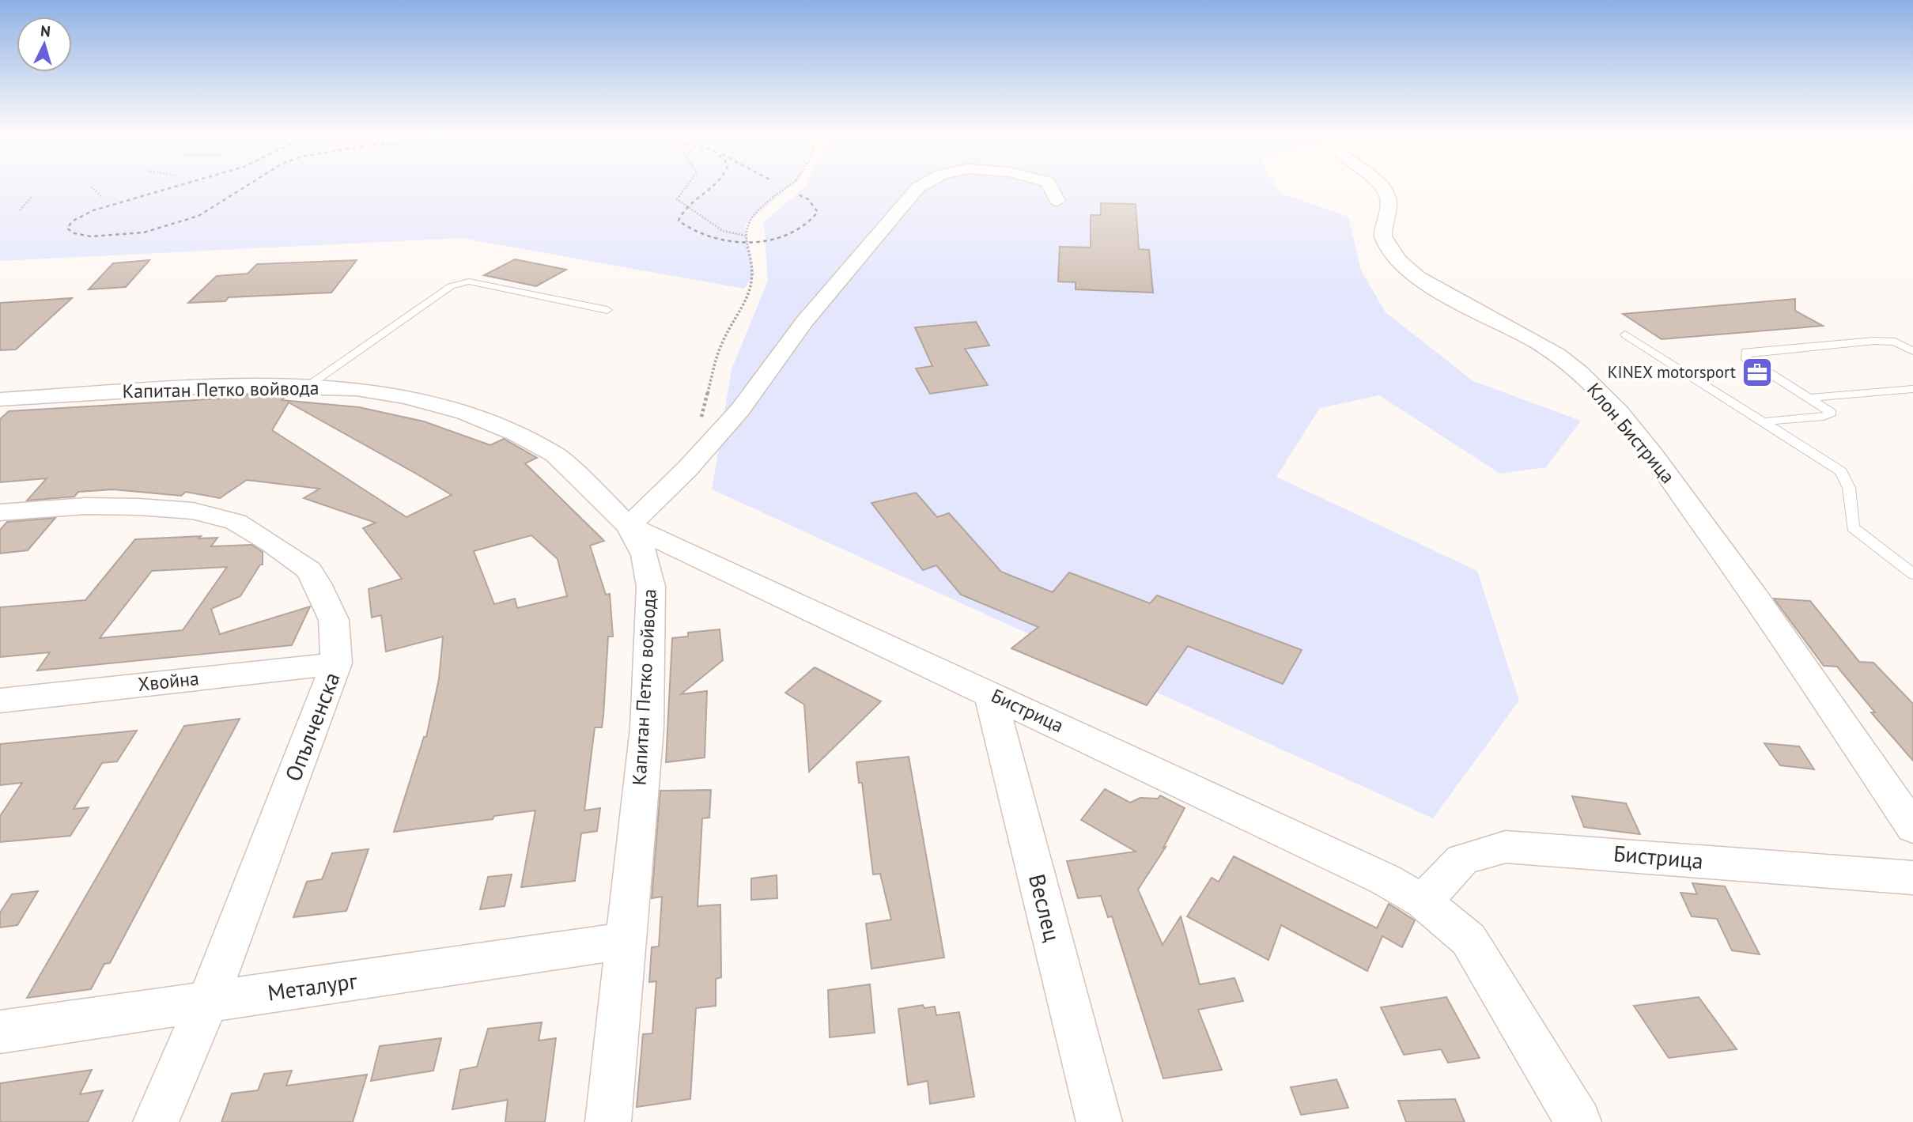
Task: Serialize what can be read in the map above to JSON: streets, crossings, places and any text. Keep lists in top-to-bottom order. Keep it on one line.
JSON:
{"streets":{"street":["Капитан Петко войвода","Клон Бистрица","Хвойна","Бистрица","Опълченска","Веслец","Металург"]},"crossings":[["Капитан Петко войвода","Бистрица"],["Капитан Петко войвода","Металург"],["Хвойна","Опълченска"],["Бистрица","Веслец"],["Опълченска","Металург"]],"places":{"office":["KINEX motorsport"]},"north":"top"}
